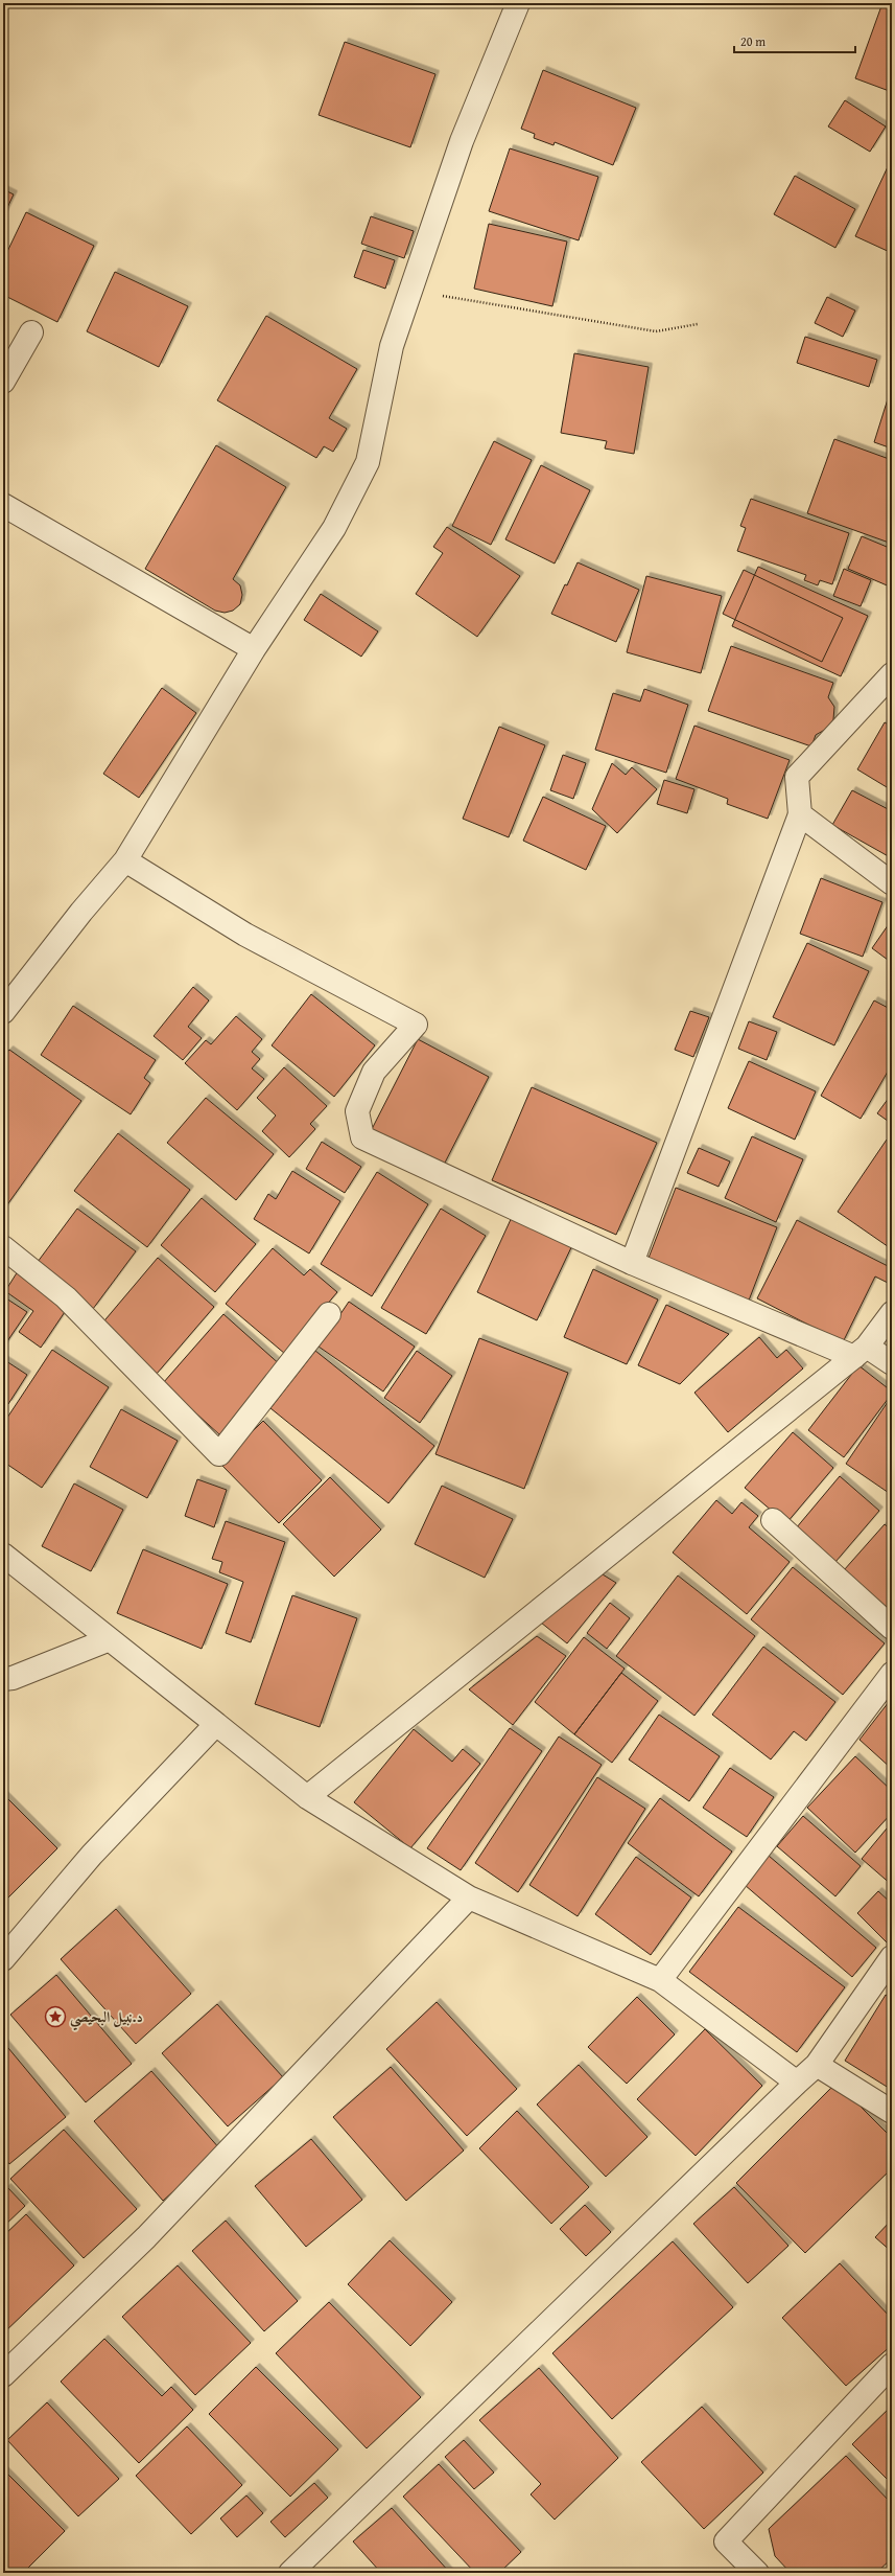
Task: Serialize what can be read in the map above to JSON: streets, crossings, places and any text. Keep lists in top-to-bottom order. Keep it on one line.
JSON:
{"places":{"place":["د.نبيل البحيصي"]},"scale_bar":"20 m"}
